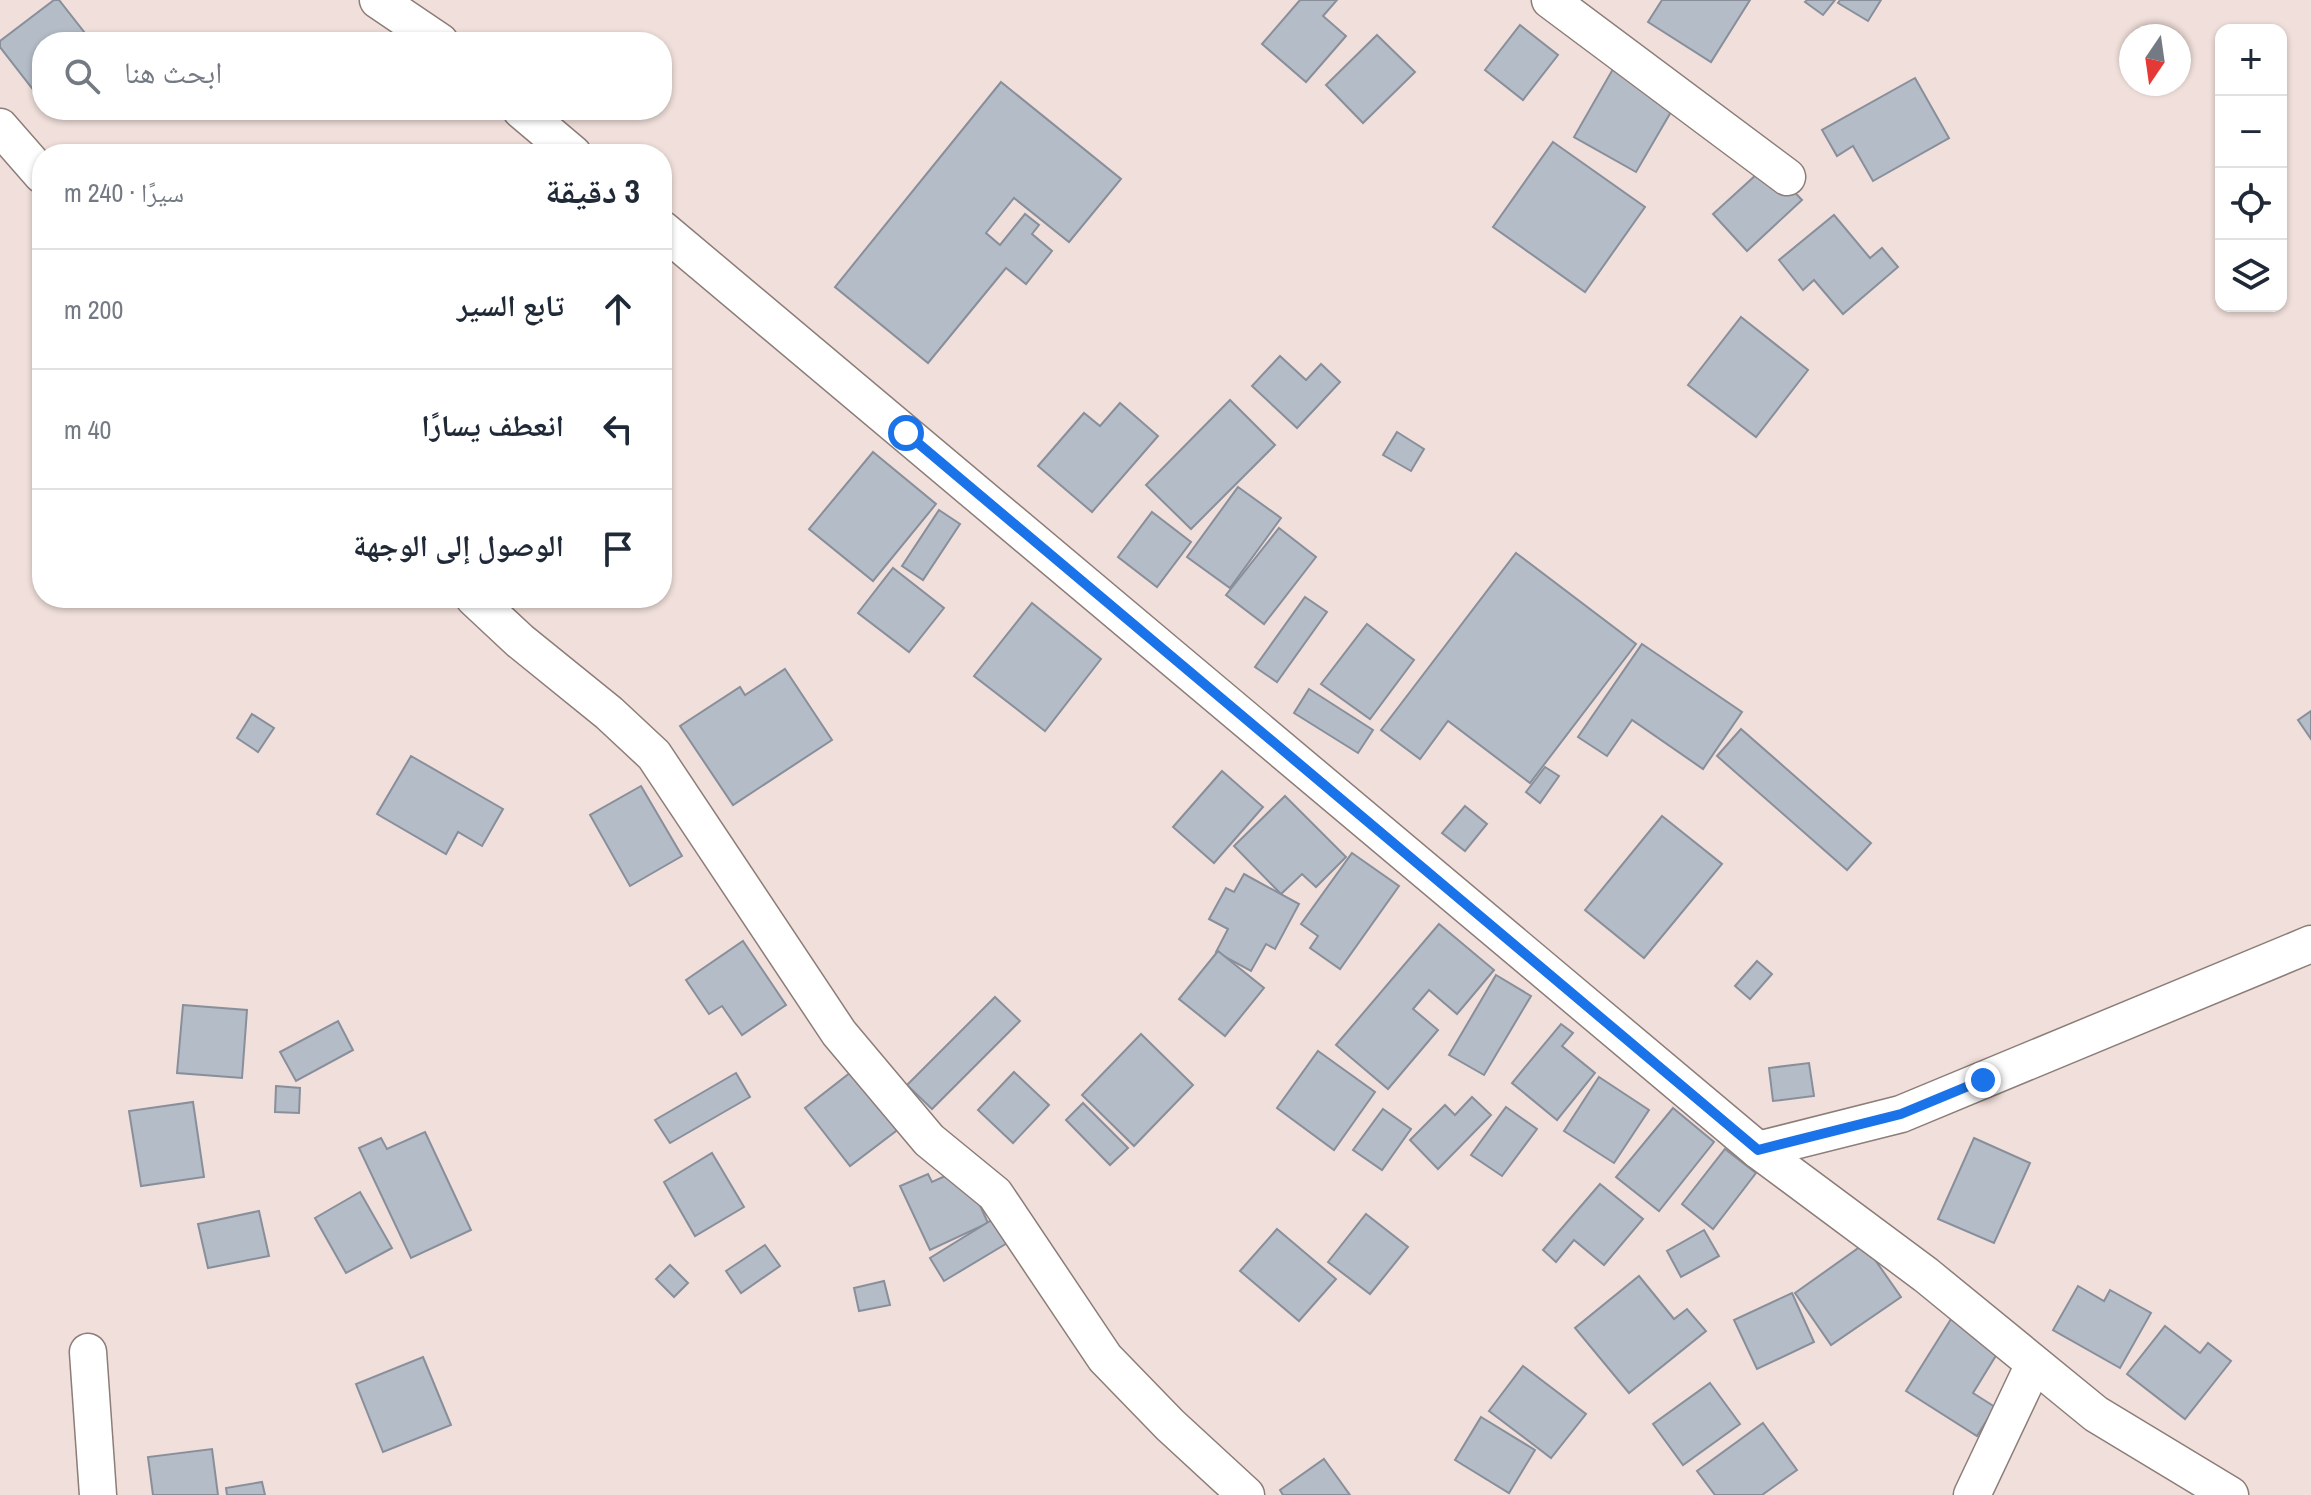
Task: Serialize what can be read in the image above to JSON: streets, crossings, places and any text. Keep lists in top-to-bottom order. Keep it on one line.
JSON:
{"north":"bottom","page":{"map_buttons":["+","−"],"search":"ابحث هنا","heading":["3 دقيقة","سيرًا · 240 m"],"list":[["تابع السير","200 m"],["انعطف يسارًا","40 m"],"الوصول إلى الوجهة"]}}
